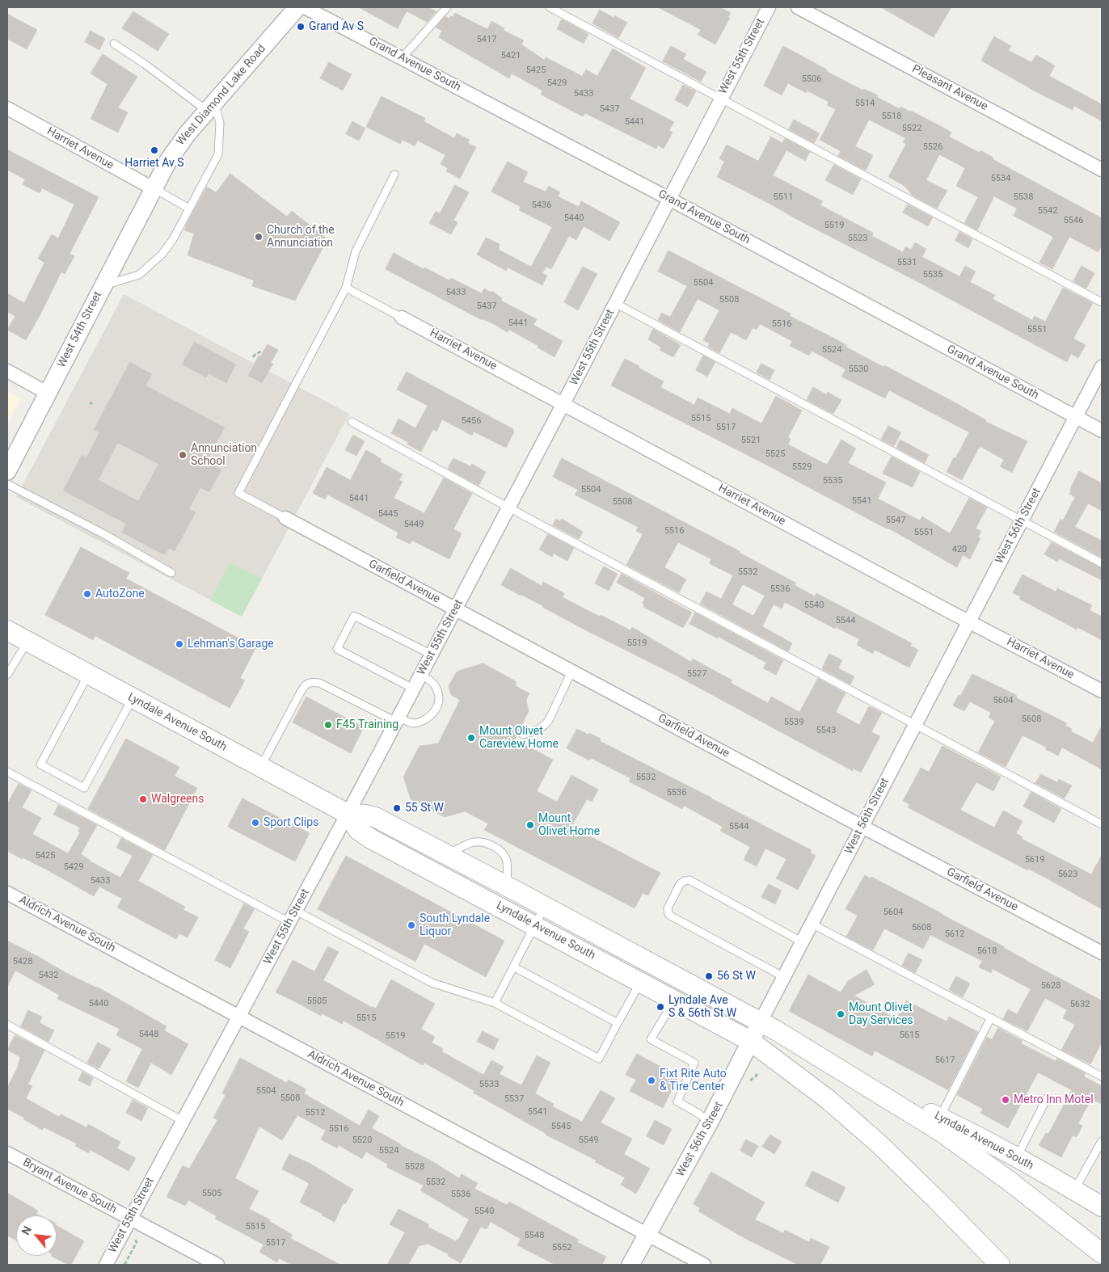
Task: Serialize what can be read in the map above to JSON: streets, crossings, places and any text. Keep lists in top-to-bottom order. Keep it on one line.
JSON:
{"streets":{"main road":["Lyndale Avenue South"],"street":["West 55th Street","Grand Avenue South","Pleasant Avenue","West Diamond Lake Road","Harriet Avenue","West 54th Street","West 56th Street","Garfield Avenue","Aldrich Avenue South","Bryant Avenue South"]},"crossings":[["West 55th Street","Grand Avenue South"],["West 55th Street","Harriet Avenue"],["West 55th Street","Garfield Avenue"],["West 55th Street","Lyndale Avenue South"],["West 55th Street","Aldrich Avenue South"],["West 55th Street","Bryant Avenue South"],["Grand Avenue South","West 56th Street"],["West Diamond Lake Road","Harriet Avenue"],["West Diamond Lake Road","West 54th Street"],["Harriet Avenue","West 54th Street"],["Harriet Avenue","West 56th Street"],["West 56th Street","Garfield Avenue"],["West 56th Street","Lyndale Avenue South"],["West 56th Street","Aldrich Avenue South"]],"places":["Grand Av S","Harriet Av S","Church of the Annunciation","Annunciation School","AutoZone","Lehman's Garage","F45 Training","Mount Olivet Careview Home","Walgreens","55 St W","Sport Clips","Mount Olivet Home","South Lyndale Liquor","56 St W","Lyndale Ave S & 56th St W","Mount Olivet Day Services","Fixt Rite Auto & Tire Center","Metro Inn Motel"],"house_numbers":["5417","5421","5425","5506","5429","5433","5514","5437","5518","5441","5522","5526","5534","5511","5538","5436","5542","5440","5546","5519","5523","5531","5535","5504","5433","5508","5437","5441","5516","5551","5524","5530","5515","5456","5517","5521","5525","5529","5535","5504","5441","5541","5508","5445","5547","5449","5516","5551","420","5532","5536","5540","5544","5519","5527","5604","5608","5539","5543","5532","5536","5544","5425","5619","5429","5623","5433","5604","5608","5612","5618","5428","5432","5628","5505","5440","5632","5515","5448","5615","5519","5617","5533","5504","5508","5537","5541","5512","5545","5516","5520","5549","5524","5528","5532","5505","5536","5540","5515","5548","5517","5552"],"north":"top left"}
